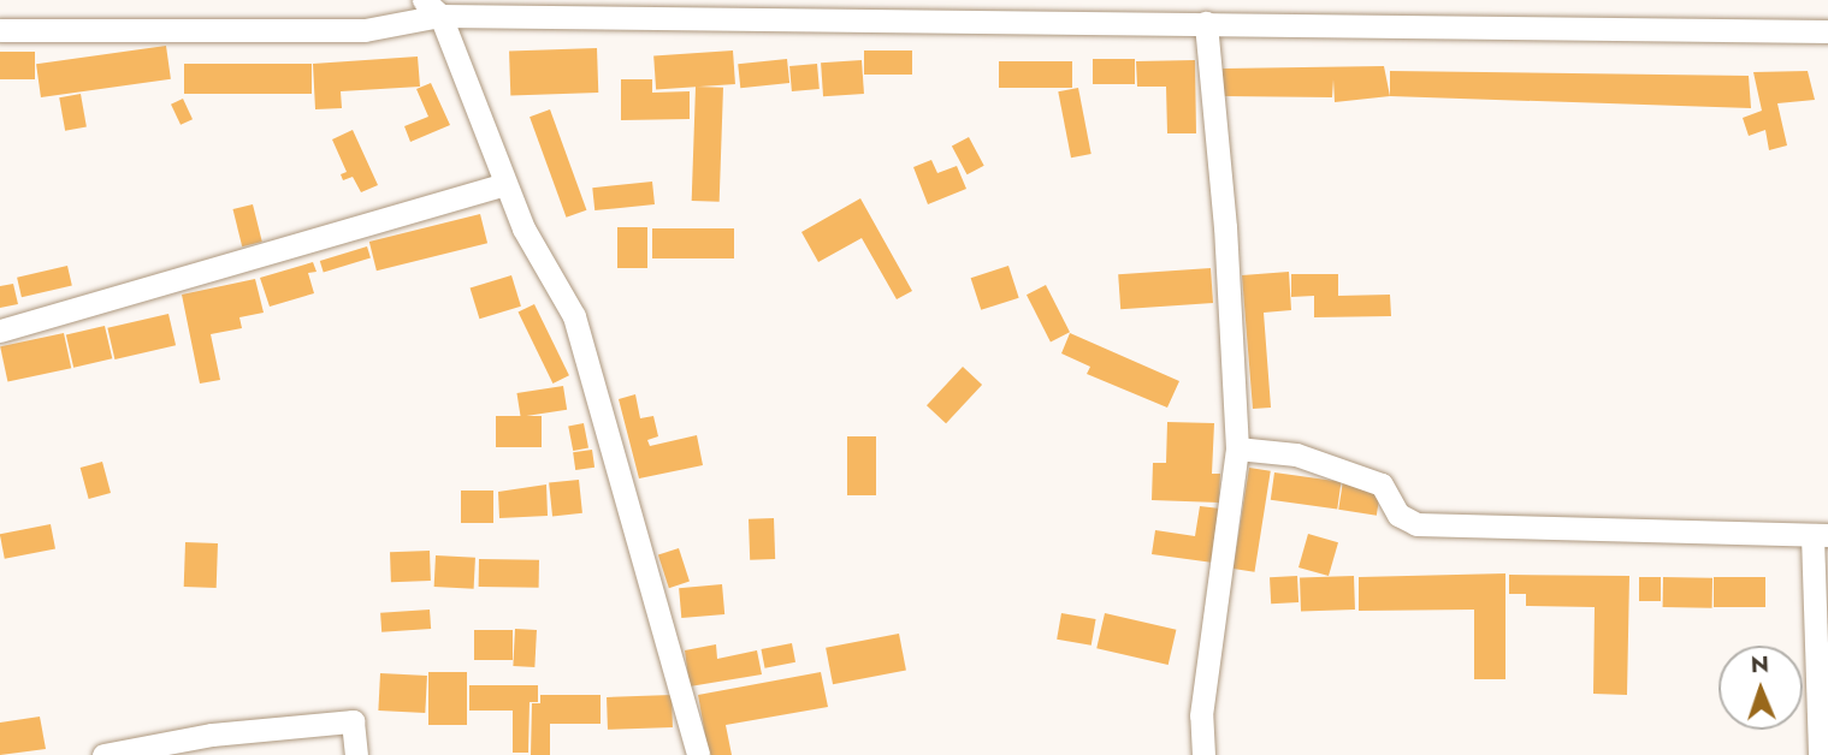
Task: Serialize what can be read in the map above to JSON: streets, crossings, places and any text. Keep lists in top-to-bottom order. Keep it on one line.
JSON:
{"north":"top"}
